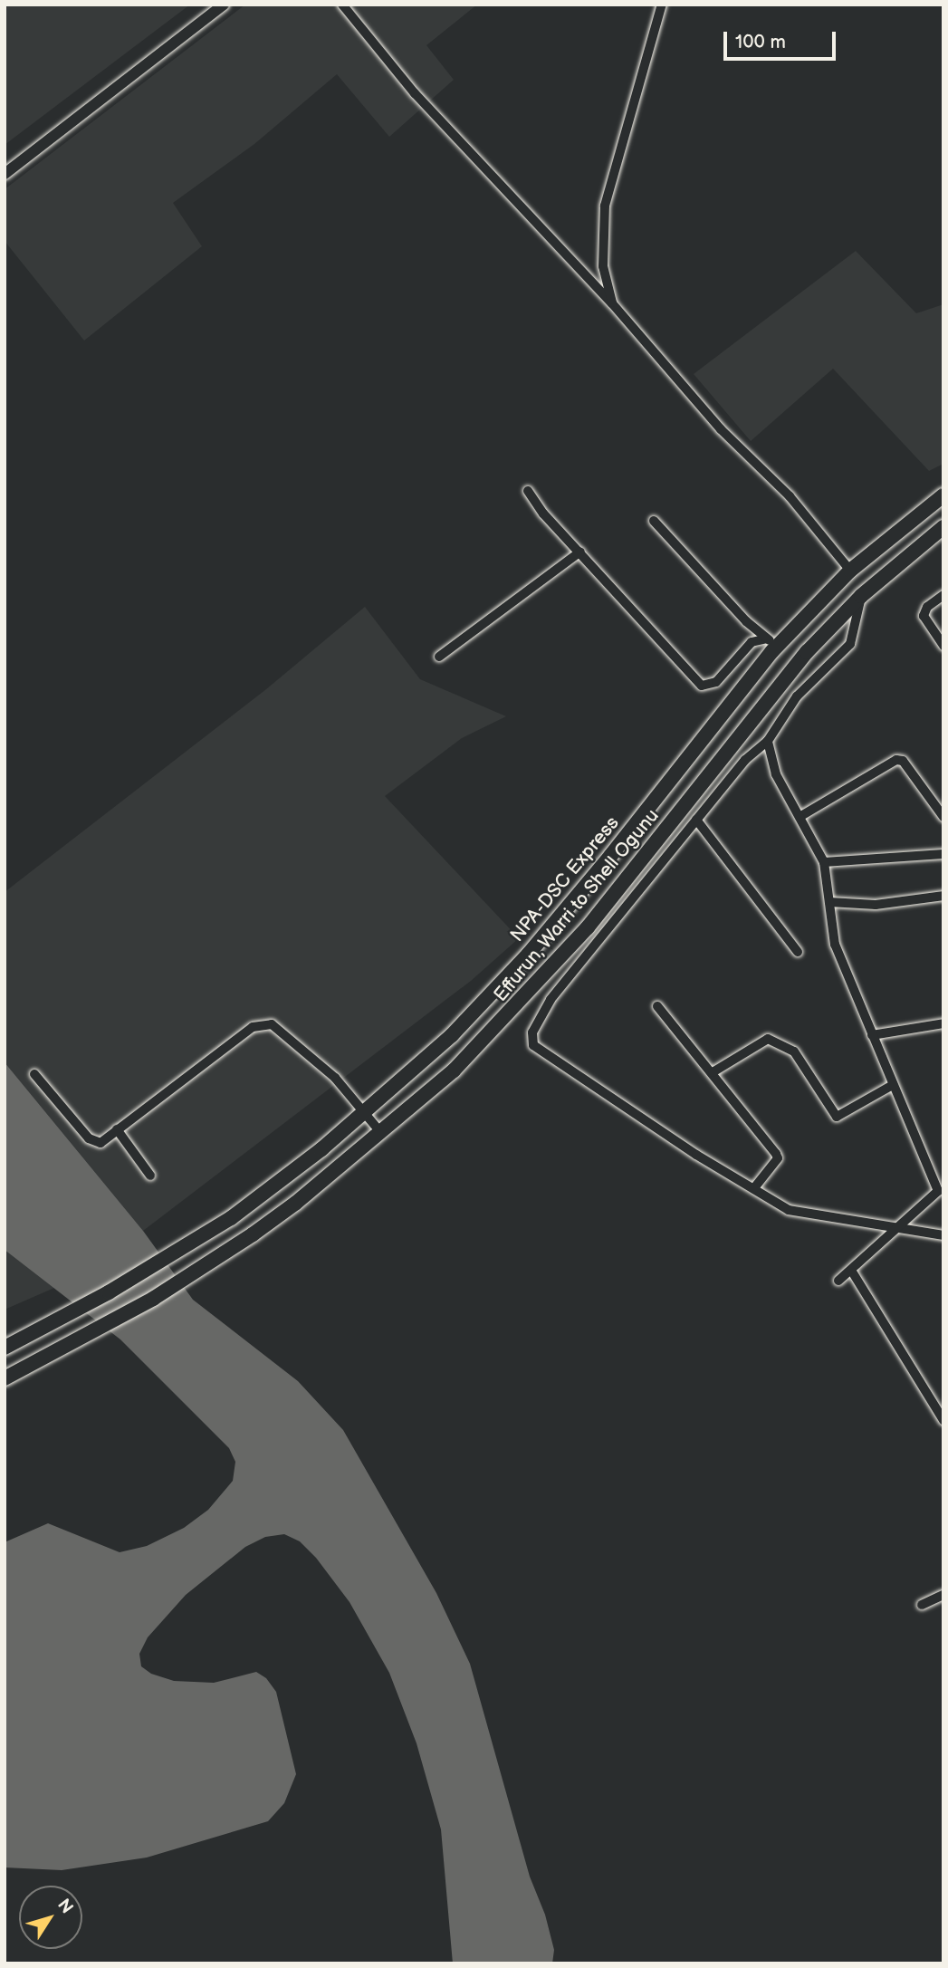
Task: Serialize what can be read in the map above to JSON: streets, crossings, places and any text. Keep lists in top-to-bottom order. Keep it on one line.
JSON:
{"streets":{"main road":["NPA-DSC Express","Effurun, Warri to Shell Ogunu"]},"scale_bar":"100 m","north":"top right"}
